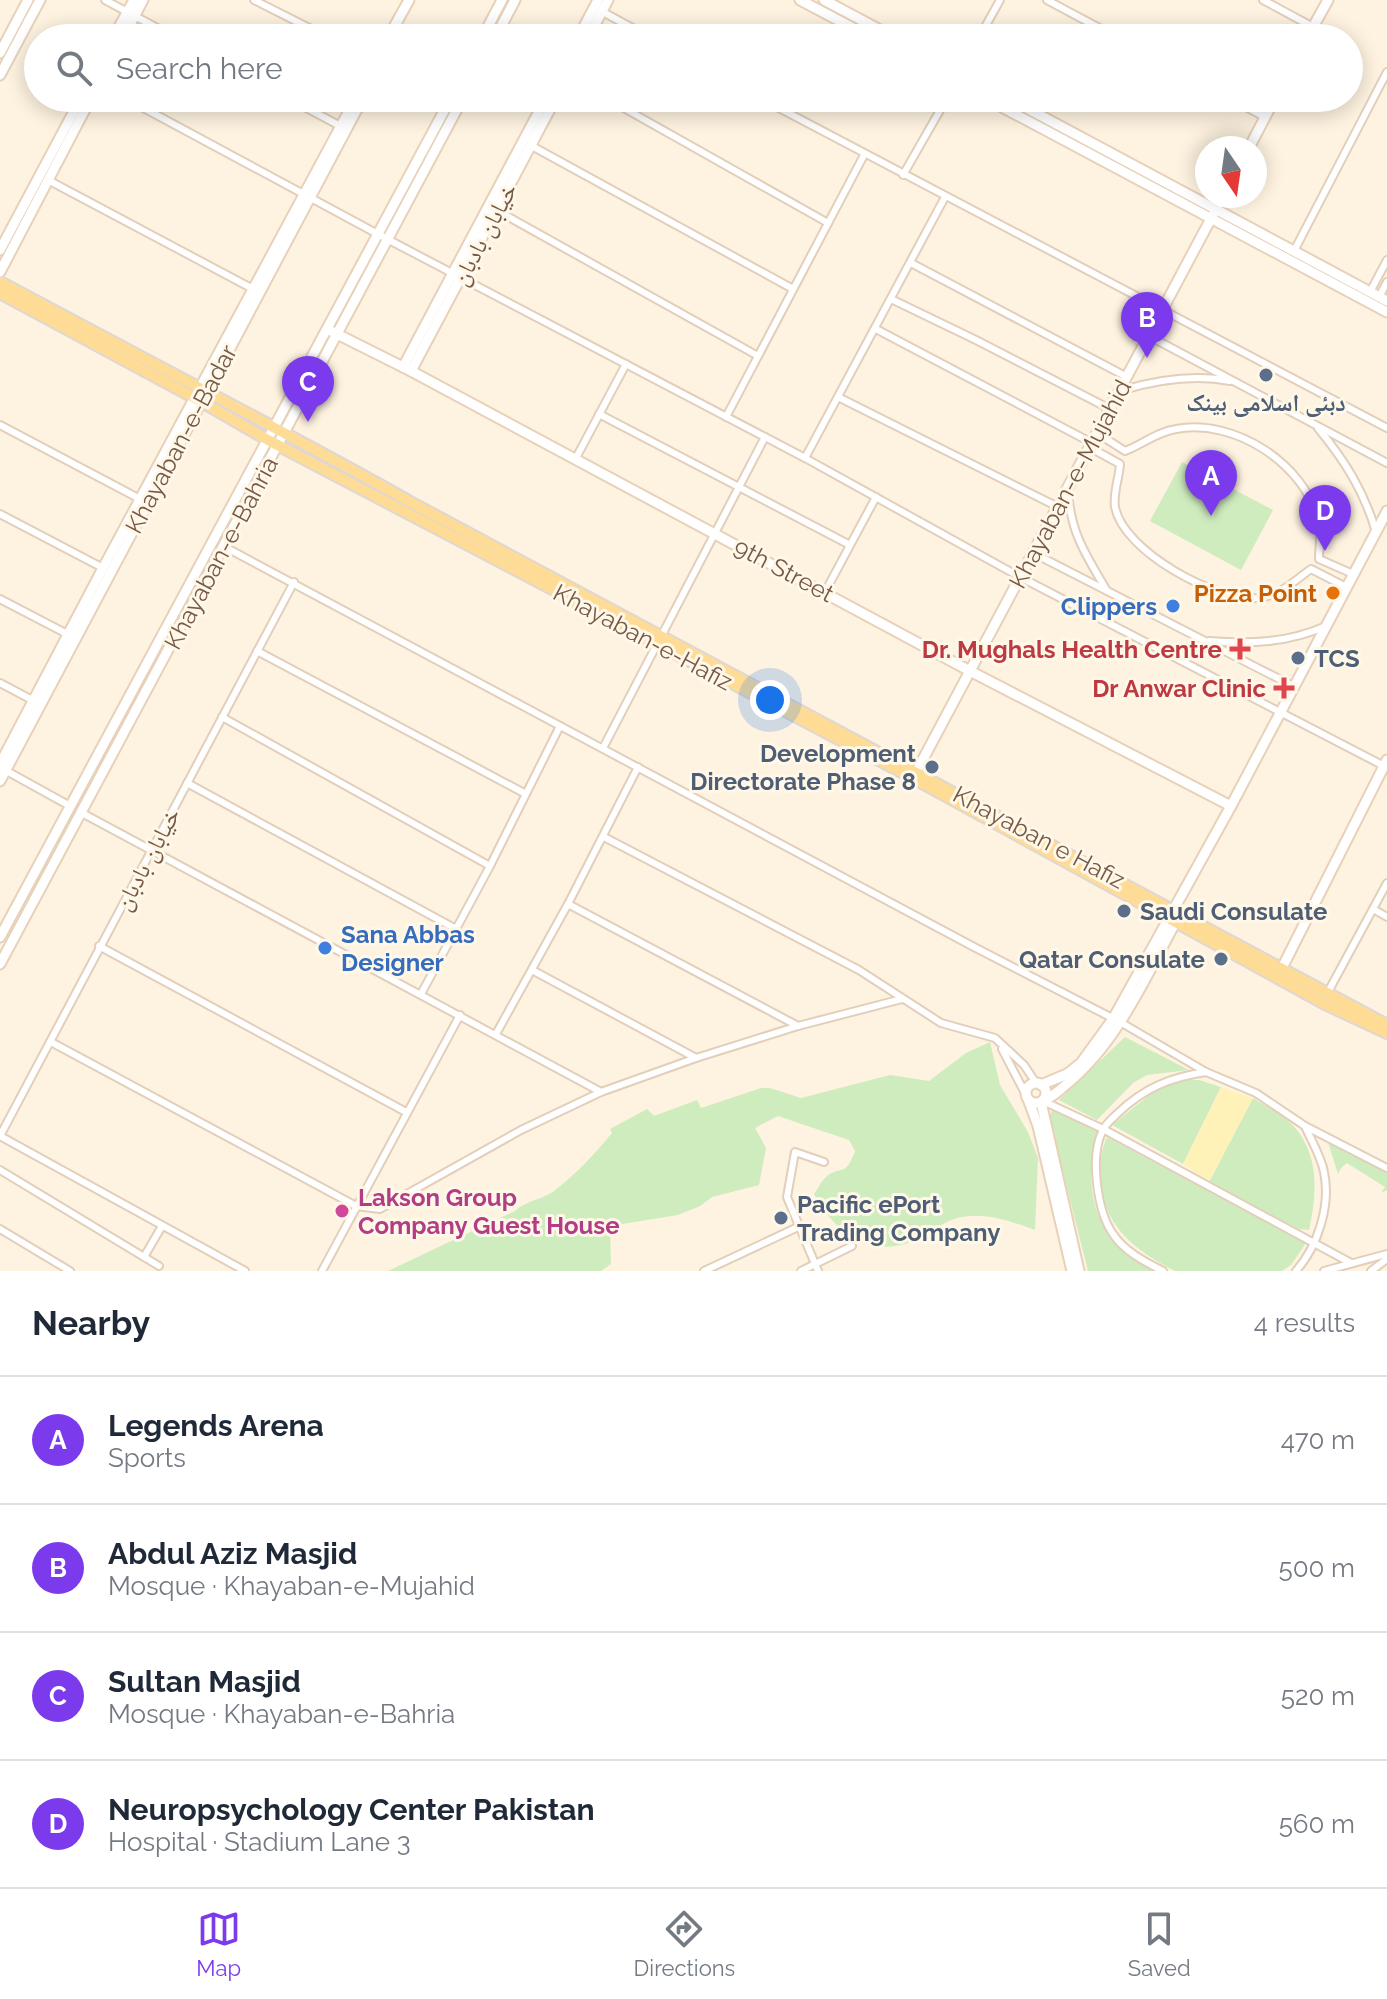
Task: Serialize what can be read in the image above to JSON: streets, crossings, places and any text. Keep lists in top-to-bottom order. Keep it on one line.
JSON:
{"streets":{"main road":["خیابان بادبان","Khayaban-e-Badar","Khayaban-e-Mujahid","Khayaban-e-Bahria","9th Street","Khayaban-e-Hafiz","Khayaban e Hafiz"]},"crossings":[["خیابان بادبان","9th Street"],["Khayaban-e-Badar","Khayaban-e-Hafiz"],["Khayaban-e-Mujahid","9th Street"],["Khayaban-e-Mujahid","Khayaban-e-Hafiz"],["Khayaban-e-Mujahid","Khayaban e Hafiz"],["Khayaban-e-Bahria","9th Street"],["Khayaban-e-Bahria","Khayaban-e-Hafiz"],["Khayaban-e-Hafiz","Khayaban e Hafiz"]],"places":{"other":["دبئی اسلامی بینک","Pizza Point","Clippers","TCS","Development Directorate Phase 8","Saudi Consulate","Sana Abbas Designer","Qatar Consulate","Lakson Group Company Guest House","Pacific ePort Trading Company"],"health":["Dr. Mughals Health Centre","Dr Anwar Clinic"]},"north":"bottom","page":{"search":"Search here","pins":["B","C","A","D"],"heading":["Nearby","4 results"],"list":[{"mark":"A","name":"Legends Arena","note":"Sports","value":"470 m"},{"mark":"B","name":"Abdul Aziz Masjid","note":"Mosque · Khayaban-e-Mujahid","value":"500 m"},{"mark":"C","name":"Sultan Masjid","note":"Mosque · Khayaban-e-Bahria","value":"520 m"},{"mark":"D","name":"Neuropsychology Center Pakistan","note":"Hospital · Stadium Lane 3","value":"560 m"}],"nav":["Map","Directions","Saved"]}}
